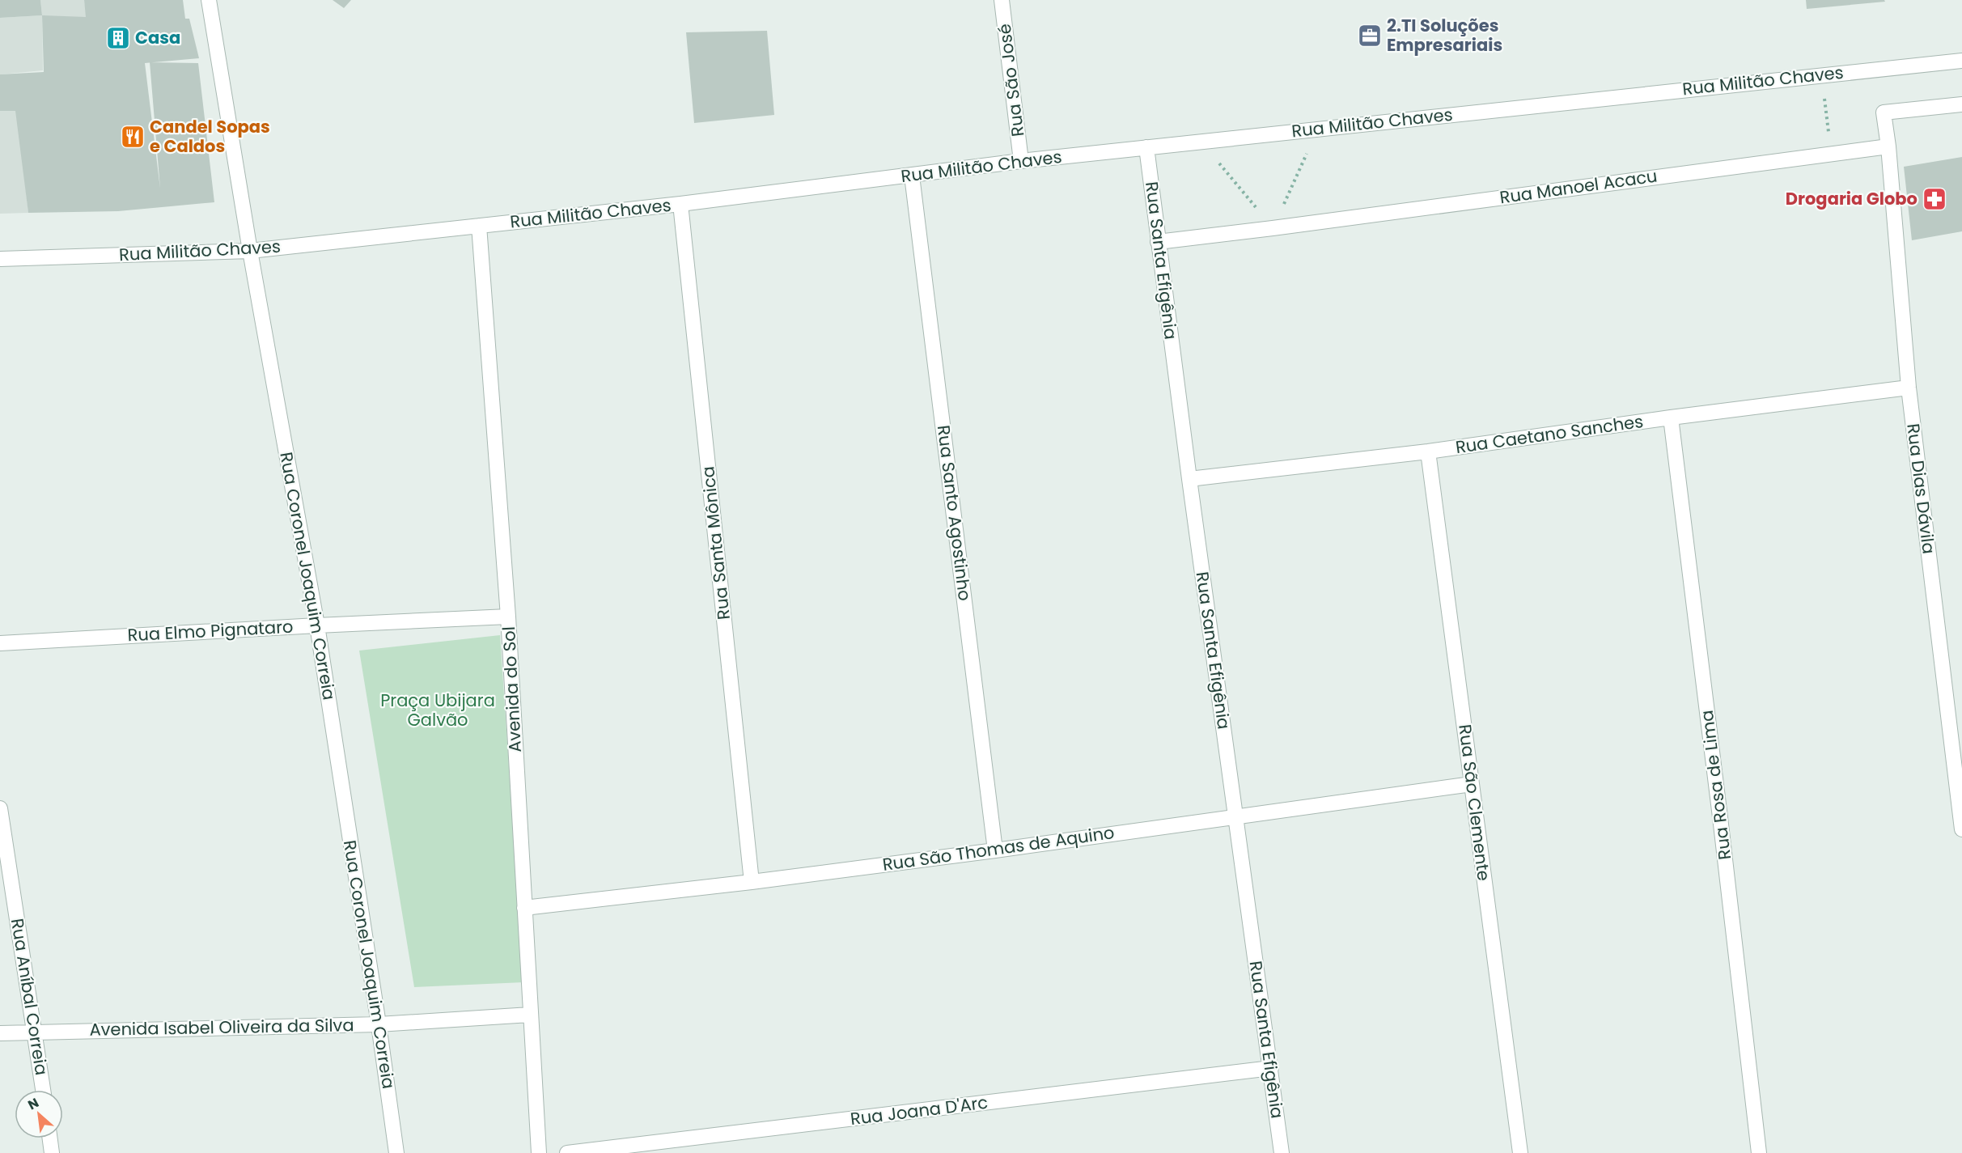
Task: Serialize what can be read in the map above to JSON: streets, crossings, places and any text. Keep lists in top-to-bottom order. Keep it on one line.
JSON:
{"streets":{"street":["Rua São José","Rua Militão Chaves","Rua Manoel Acacu","Rua Santa Efigênia","Rua Caetano Sanches","Rua Dias Dávila","Rua Santo Agostinho","Rua Santa Mônica","Rua Coronel Joaquim Correia","Rua Elmo Pignataro","Avenida do Sol","Rua Rosa de Lima","Rua São Clemente","Rua São Thomas de Aquino","Rua Aníbal Correia","Avenida Isabel Oliveira da Silva","Rua Joana D'Arc"]},"crossings":[["Rua São José","Rua Militão Chaves"],["Rua Militão Chaves","Rua Santa Efigênia"],["Rua Militão Chaves","Rua Santo Agostinho"],["Rua Militão Chaves","Rua Santa Mônica"],["Rua Militão Chaves","Rua Coronel Joaquim Correia"],["Rua Militão Chaves","Avenida do Sol"],["Rua Manoel Acacu","Rua Santa Efigênia"],["Rua Manoel Acacu","Rua Dias Dávila"],["Rua Santa Efigênia","Rua Caetano Sanches"],["Rua Santa Efigênia","Rua São Thomas de Aquino"],["Rua Santa Efigênia","Rua Joana D'Arc"],["Rua Caetano Sanches","Rua Dias Dávila"],["Rua Caetano Sanches","Rua Rosa de Lima"],["Rua Caetano Sanches","Rua São Clemente"],["Rua Santo Agostinho","Rua São Thomas de Aquino"],["Rua Santa Mônica","Rua São Thomas de Aquino"],["Rua Coronel Joaquim Correia","Rua Elmo Pignataro"],["Rua Coronel Joaquim Correia","Avenida Isabel Oliveira da Silva"],["Rua Elmo Pignataro","Avenida do Sol"],["Avenida do Sol","Rua São Thomas de Aquino"],["Avenida do Sol","Avenida Isabel Oliveira da Silva"],["Rua São Clemente","Rua São Thomas de Aquino"],["Rua Aníbal Correia","Avenida Isabel Oliveira da Silva"]],"parks":["Praça Ubijara Galvão"],"places":{"office":["2.TI Soluções Empresariais"],"building":["Casa"],"restaurant":["Candel Sopas e Caldos"],"pharmacy":["Drogaria Globo"]},"north":"top left"}
